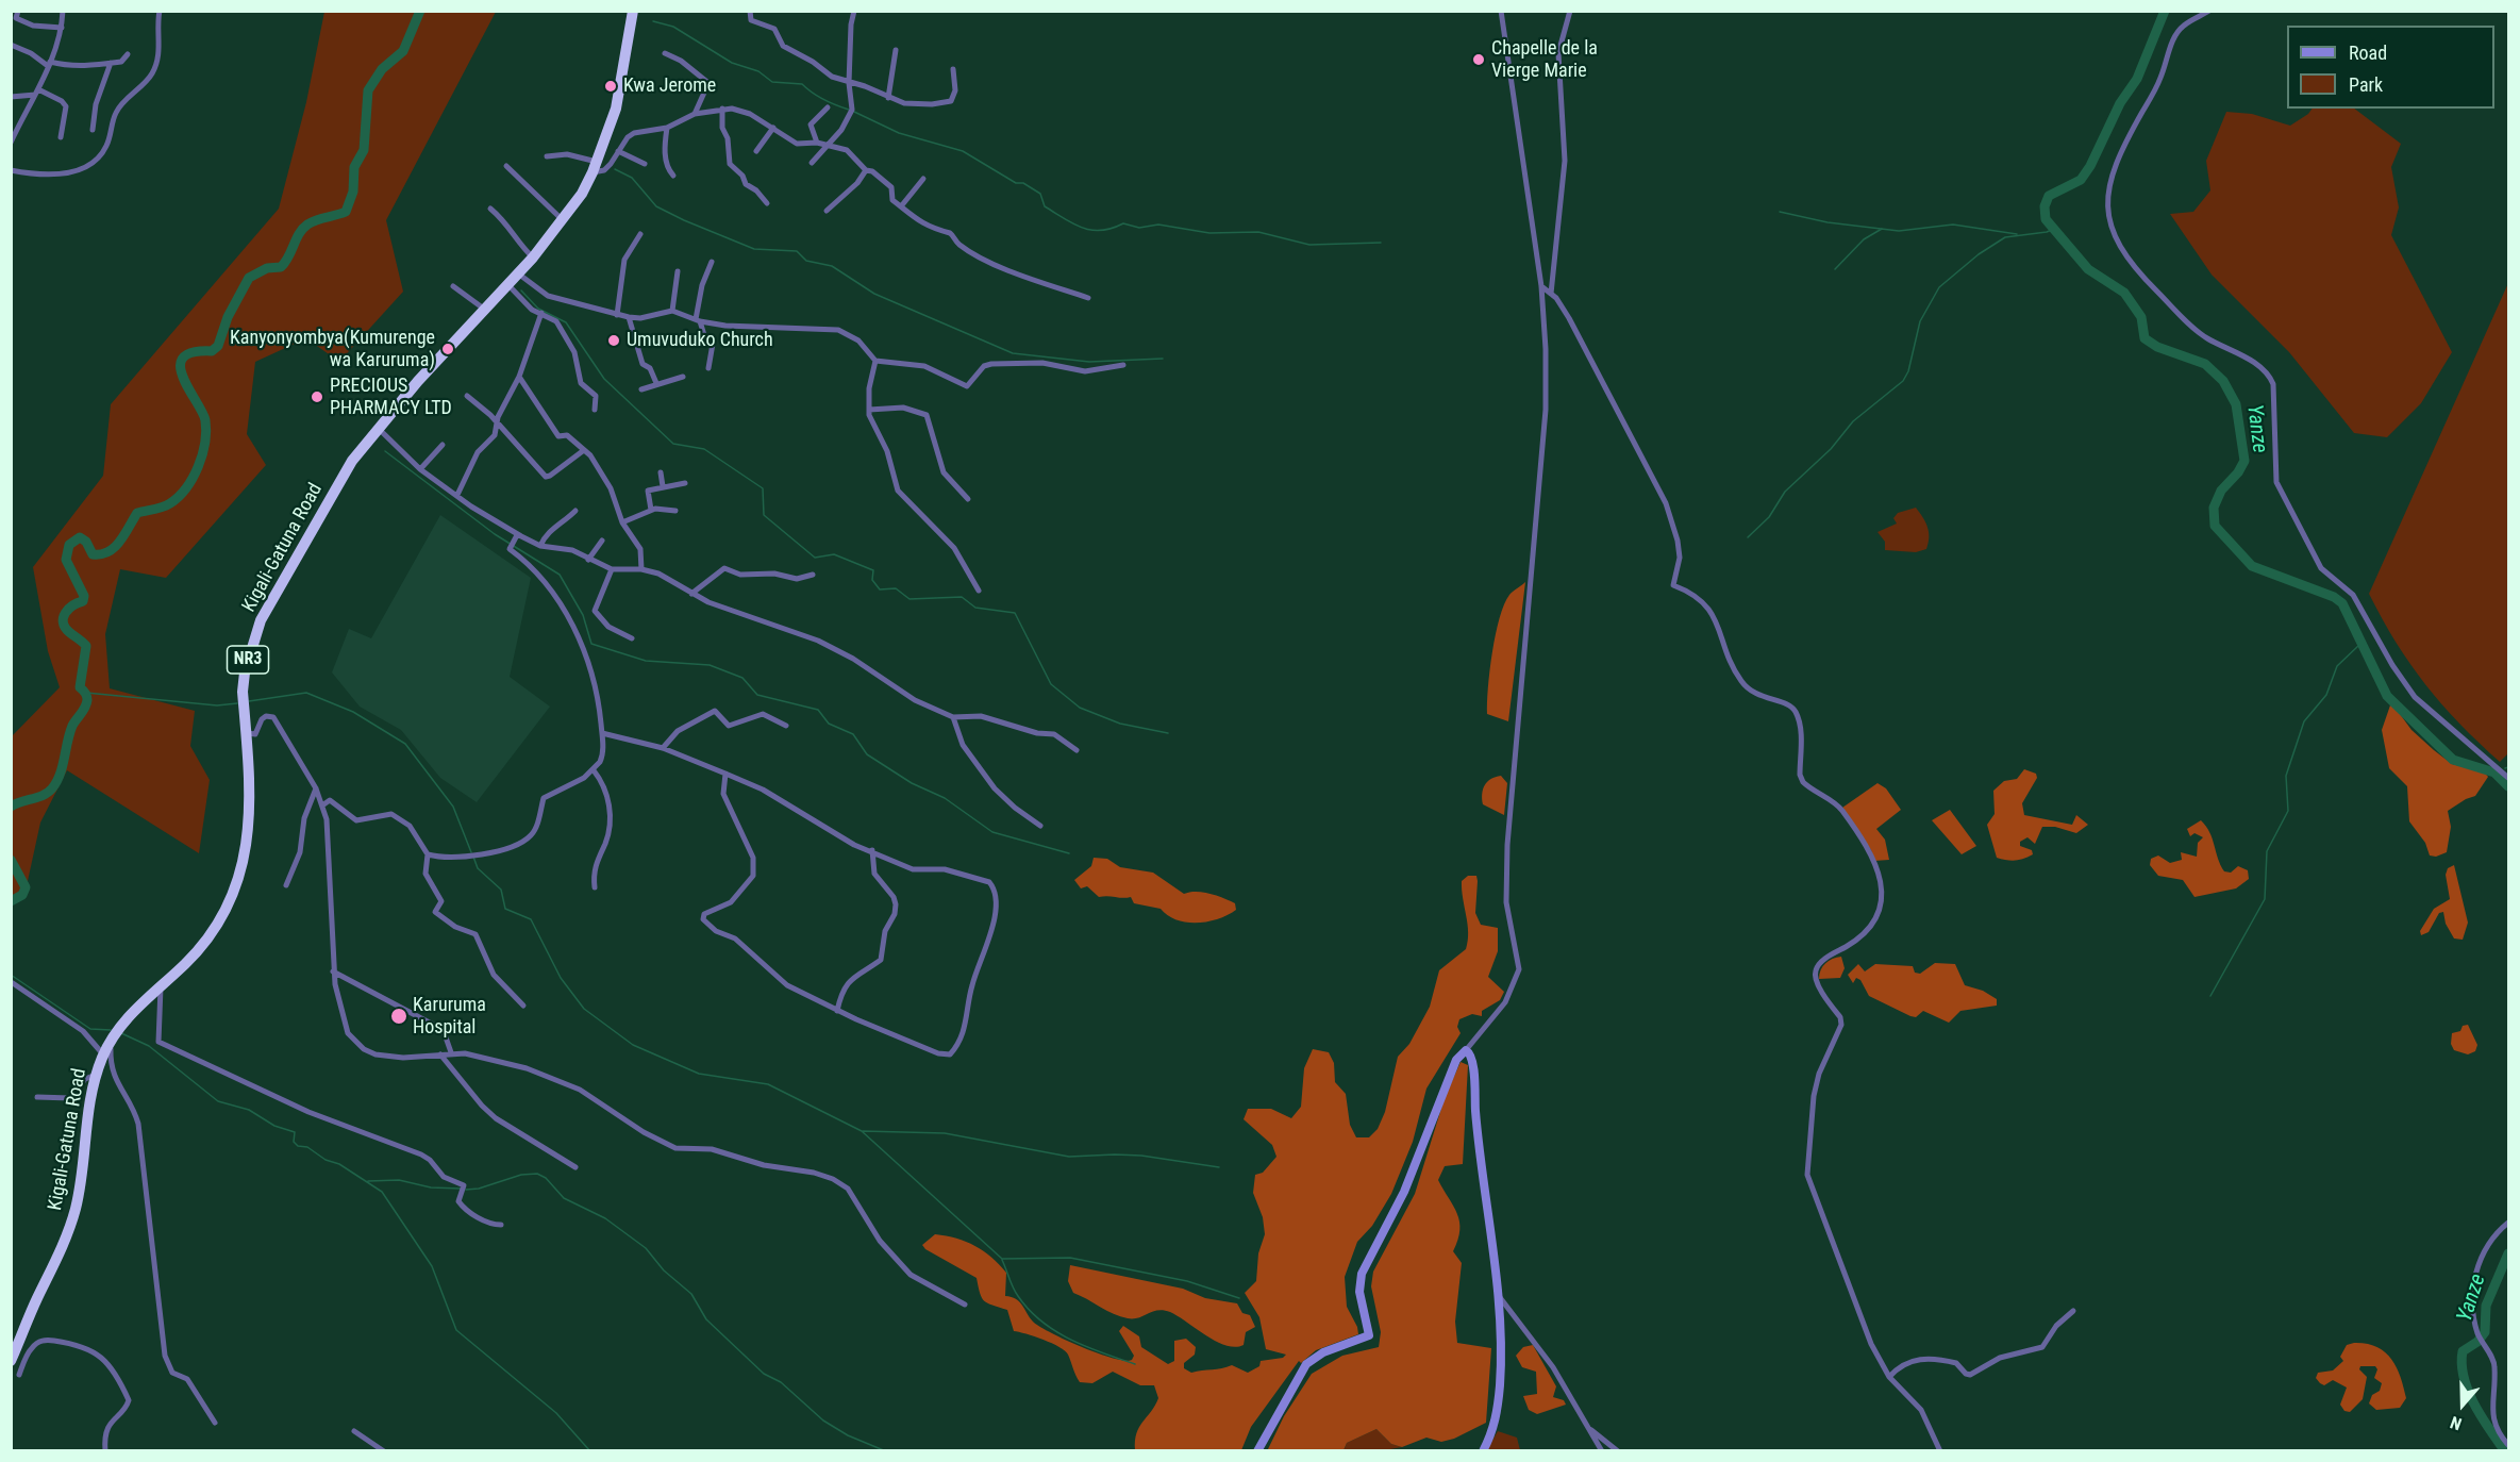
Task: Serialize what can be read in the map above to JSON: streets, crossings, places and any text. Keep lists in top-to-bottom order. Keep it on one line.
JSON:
{"streets":{"highway":["Kigali-Gatuna Road","NR3"]},"water":["Yanze"],"places":["Chapelle de la Vierge Marie","Kwa Jerome","Umuvuduko Church","Kanyonyombya(Kumurenge wa Karuruma)","PRECIOUS PHARMACY LTD","Karuruma Hospital"],"legend":["Road","Park"],"north":"bottom"}
